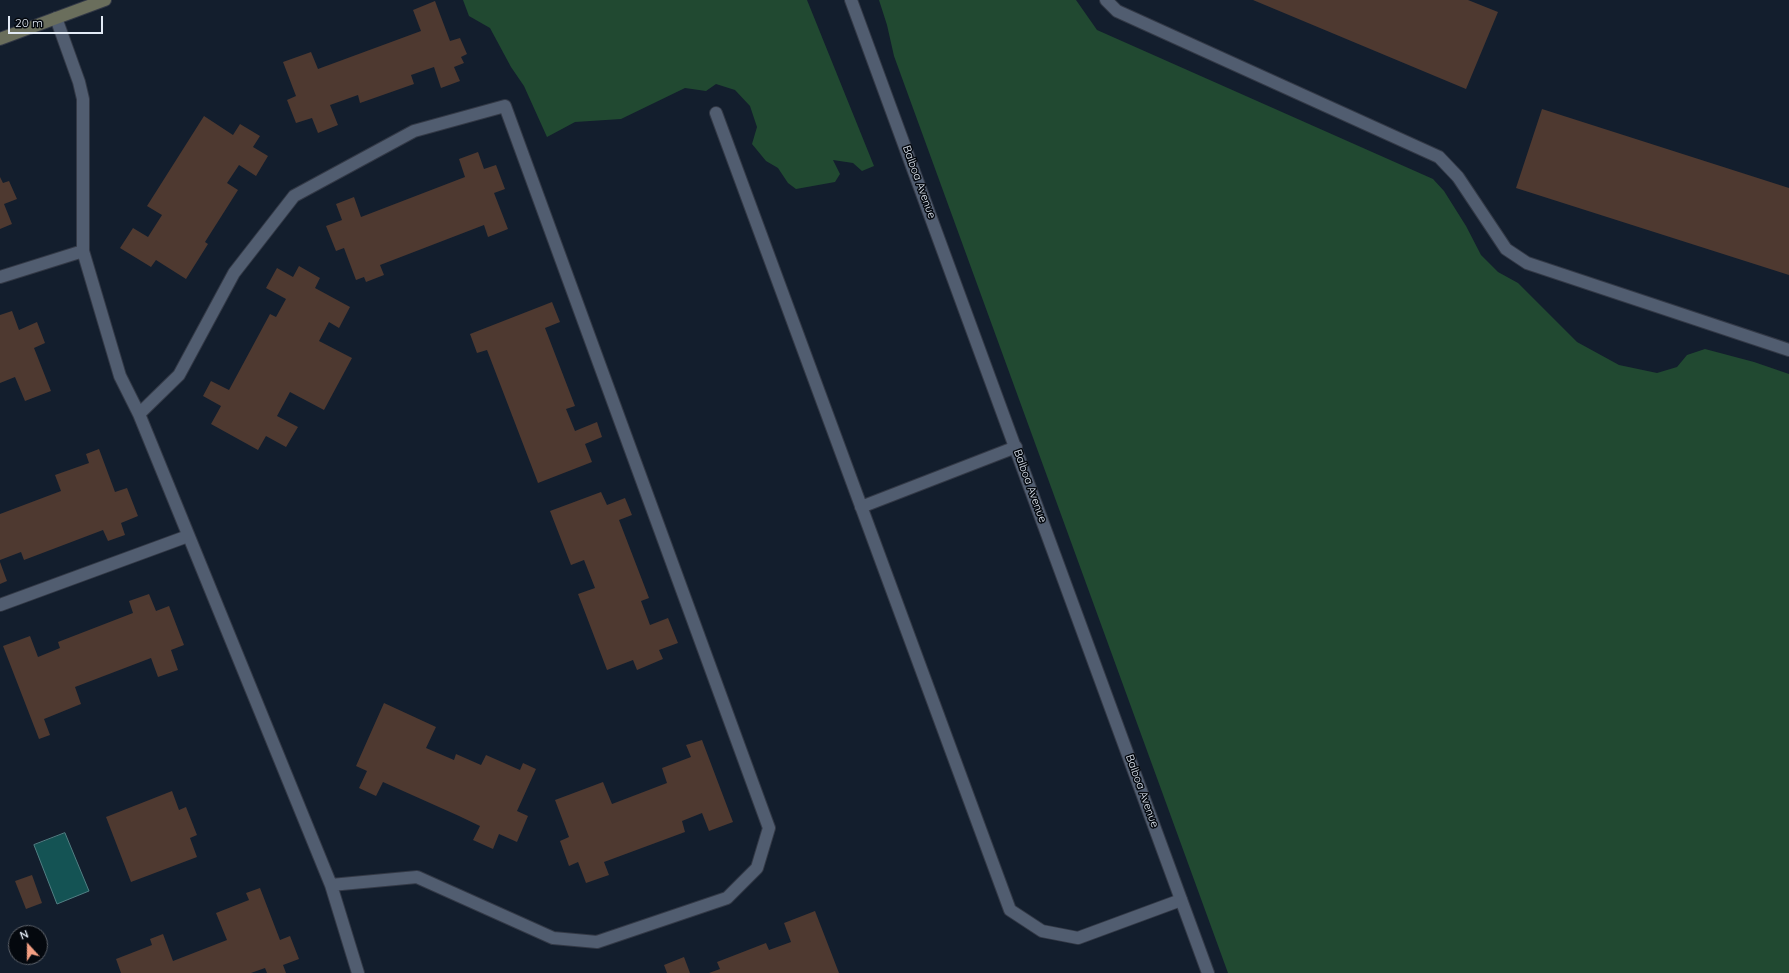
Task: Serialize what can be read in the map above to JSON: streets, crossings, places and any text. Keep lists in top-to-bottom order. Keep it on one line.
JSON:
{"streets":{"street":["Balboa Avenue"]},"scale_bar":"20 m","north":"top"}
